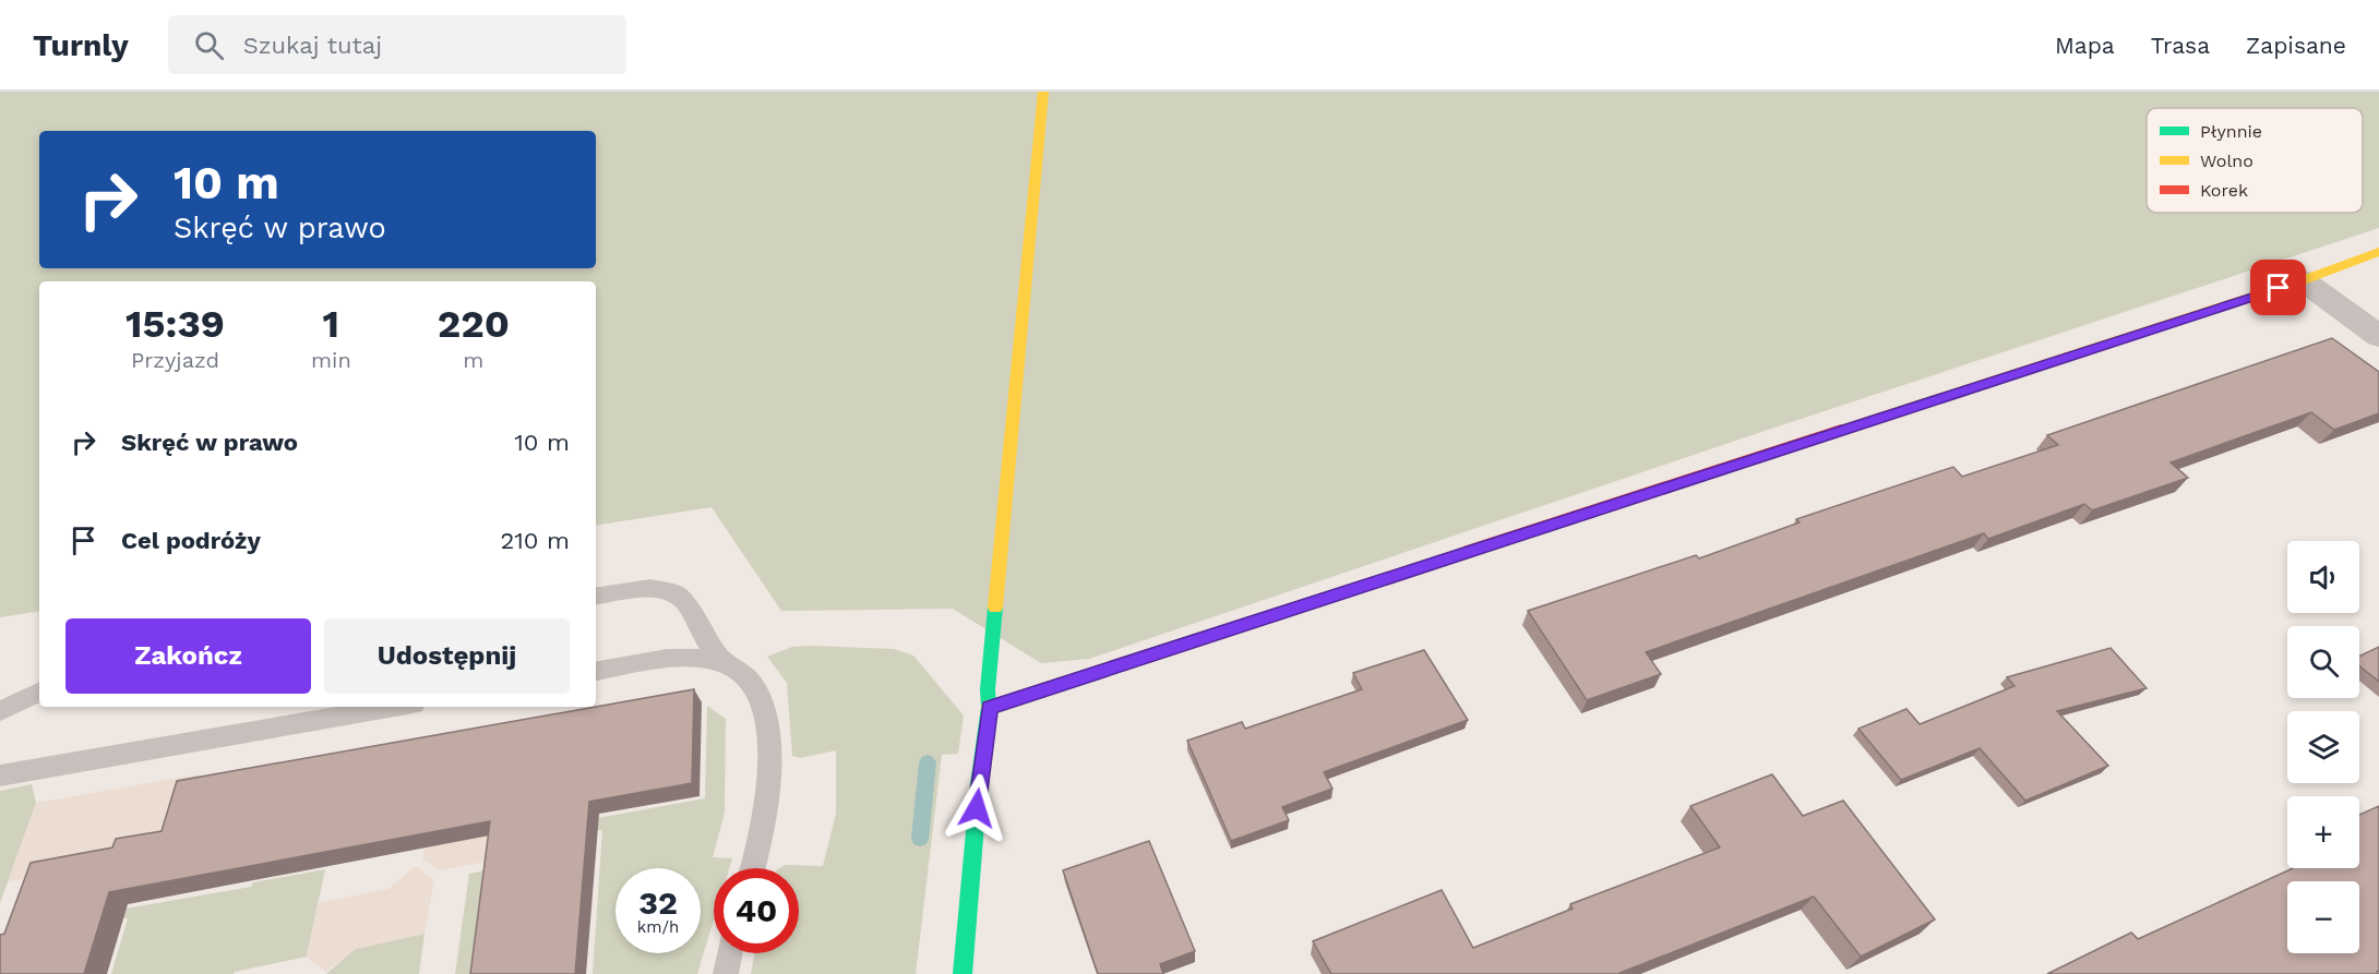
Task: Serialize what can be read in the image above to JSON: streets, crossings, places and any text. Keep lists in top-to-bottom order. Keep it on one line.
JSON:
{"legend":["Płynnie","Wolno","Korek"],"page":{"header":"Turnly","search":"Szukaj tutaj","nav":["Mapa","Trasa","Zapisane"],"turn":["10 m","Skręć w prawo"],"eta":["15:39","Przyjazd","1","min","220","m"],"list":[{"name":"Skręć w prawo","value":"10 m"},{"name":"Cel podróży","value":"210 m"}],"map_buttons":["+","−"],"buttons":["Zakończ","Udostępnij"],"speed":"32 km/h","limit":"40"}}
